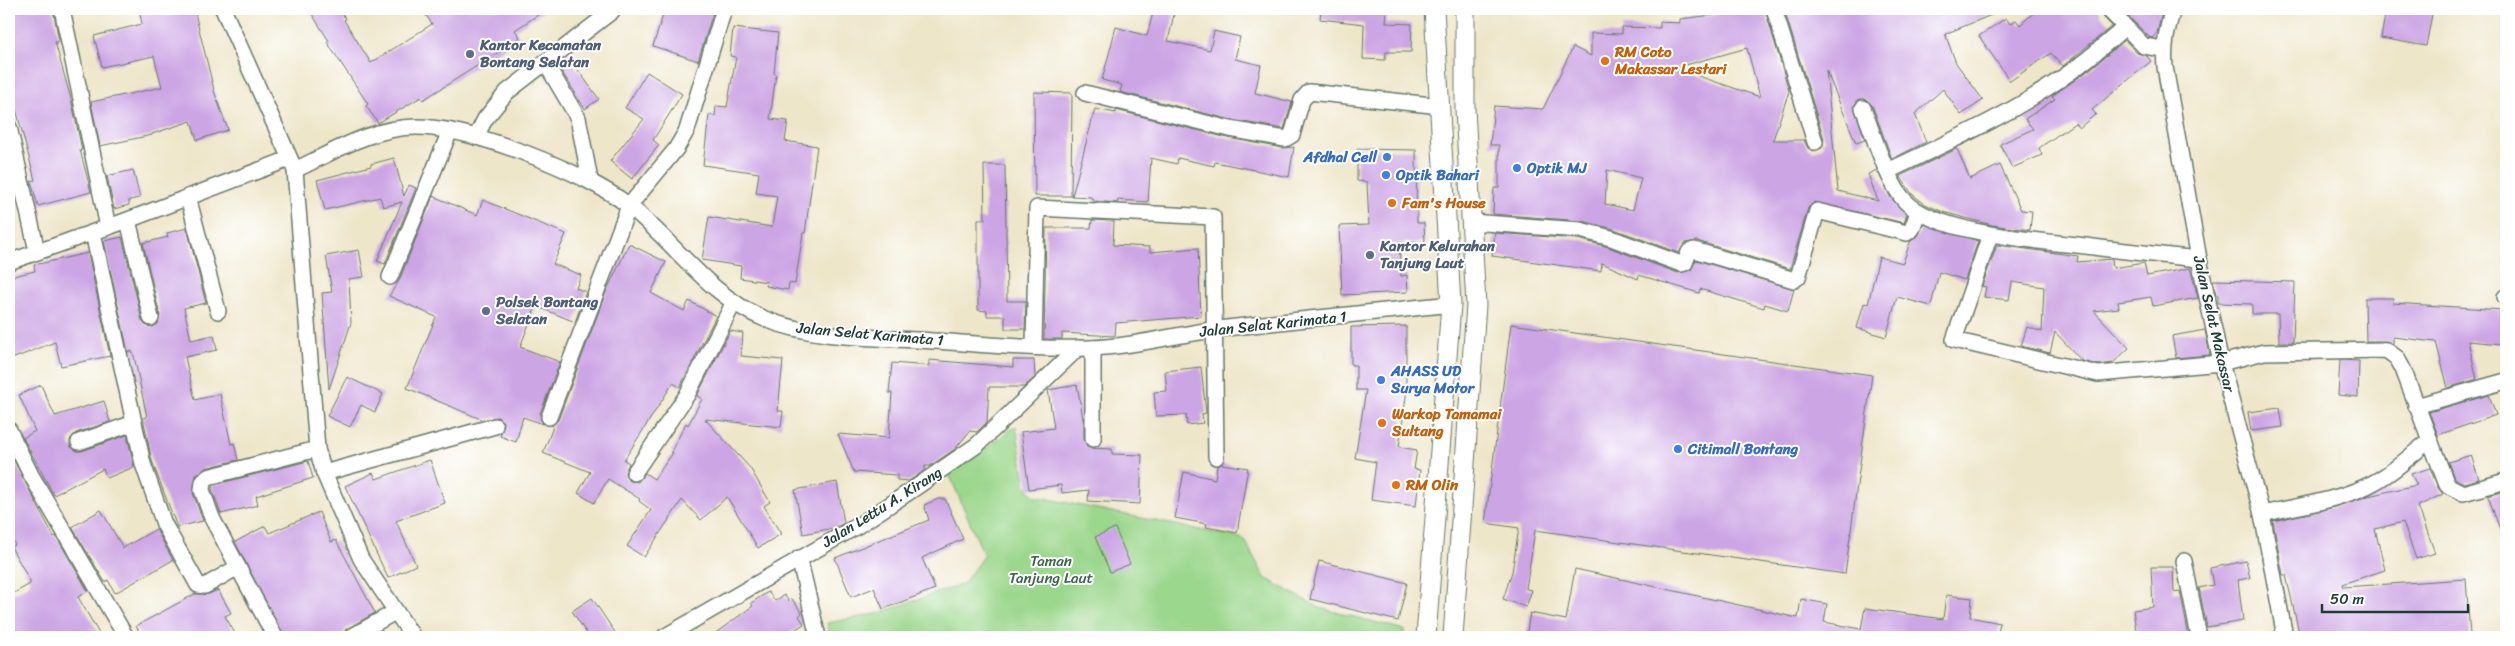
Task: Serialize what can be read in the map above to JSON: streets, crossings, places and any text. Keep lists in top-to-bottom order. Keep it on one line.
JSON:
{"streets":{"street":["Jalan Selat Karimata 1","Jalan Selat Makassar","Jalan Lettu A. Kirang"]},"crossings":[["Jalan Selat Karimata 1","Jalan Lettu A. Kirang"]],"parks":["Taman Tanjung Laut"],"places":["Kantor Kecamatan Bontang Selatan","RM Coto Makassar Lestari","Afdhal Cell","Optik MJ","Optik Bahari","Fam's House","Kantor Kelurahan Tanjung Laut","Polsek Bontang Selatan","AHASS UD Surya Motor","Warkop Tamamai Sultang","Citimall Bontang","RM Olin"],"scale_bar":"50 m"}
